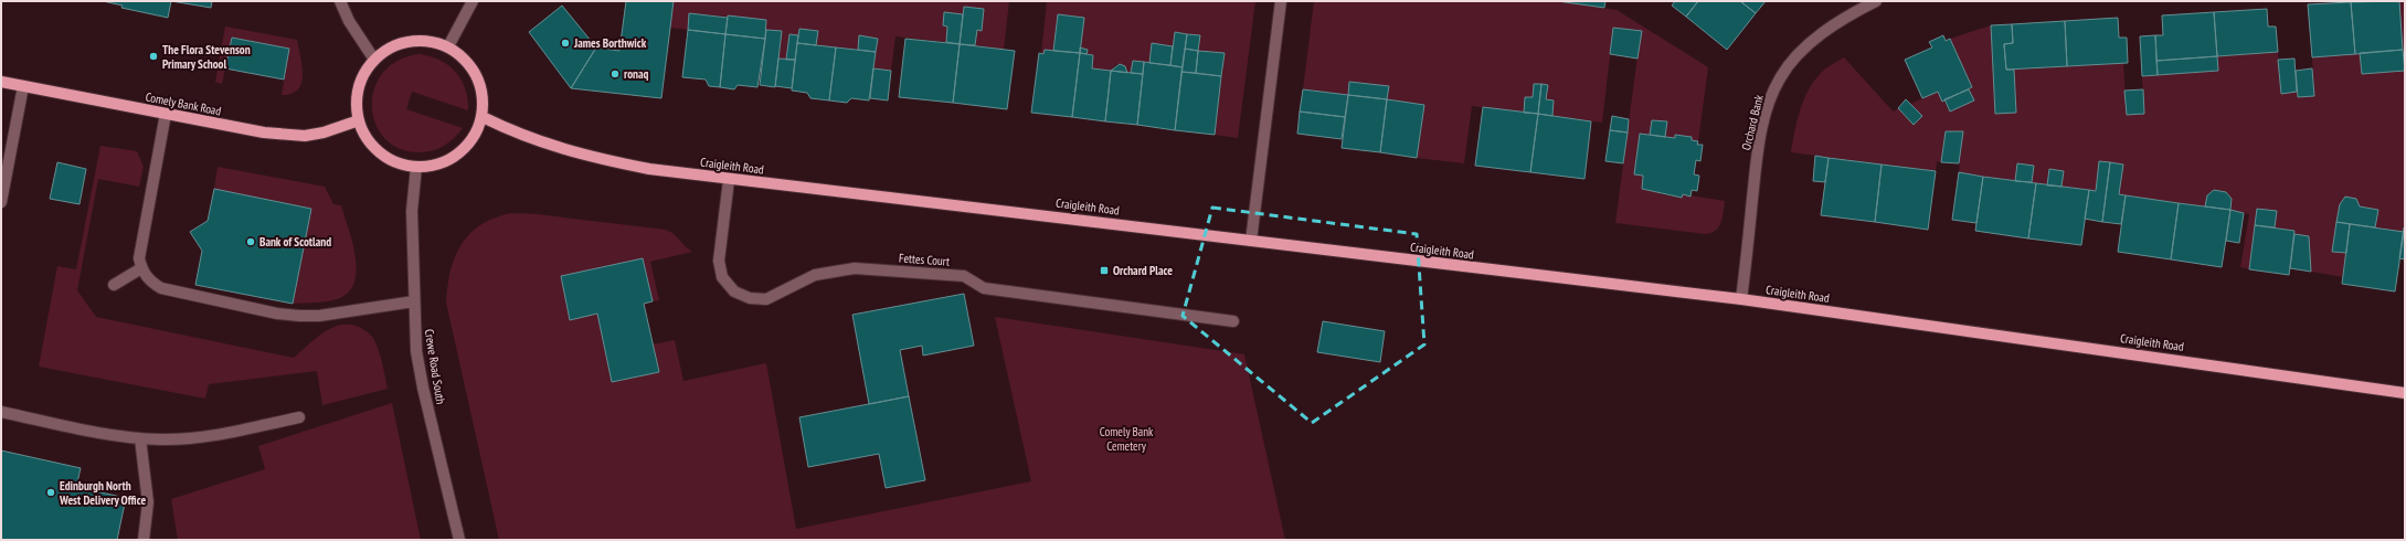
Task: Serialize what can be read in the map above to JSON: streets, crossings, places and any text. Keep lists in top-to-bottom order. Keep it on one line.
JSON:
{"streets":{"main road":["Comely Bank Road","Craigleith Road"],"street":["Orchard Bank","Fettes Court","Crewe Road South"]},"crossings":[["Comely Bank Road","Craigleith Road"],["Comely Bank Road","Crewe Road South"],["Orchard Bank","Craigleith Road"],["Craigleith Road","Fettes Court"],["Craigleith Road","Crewe Road South"]],"parks":["Comely Bank Cemetery"],"places":{"other":["James Borthwick","The Flora Stevenson Primary School","ronaq","Bank of Scotland","Edinburgh North West Delivery Office"],"transit":["Orchard Place"]}}
